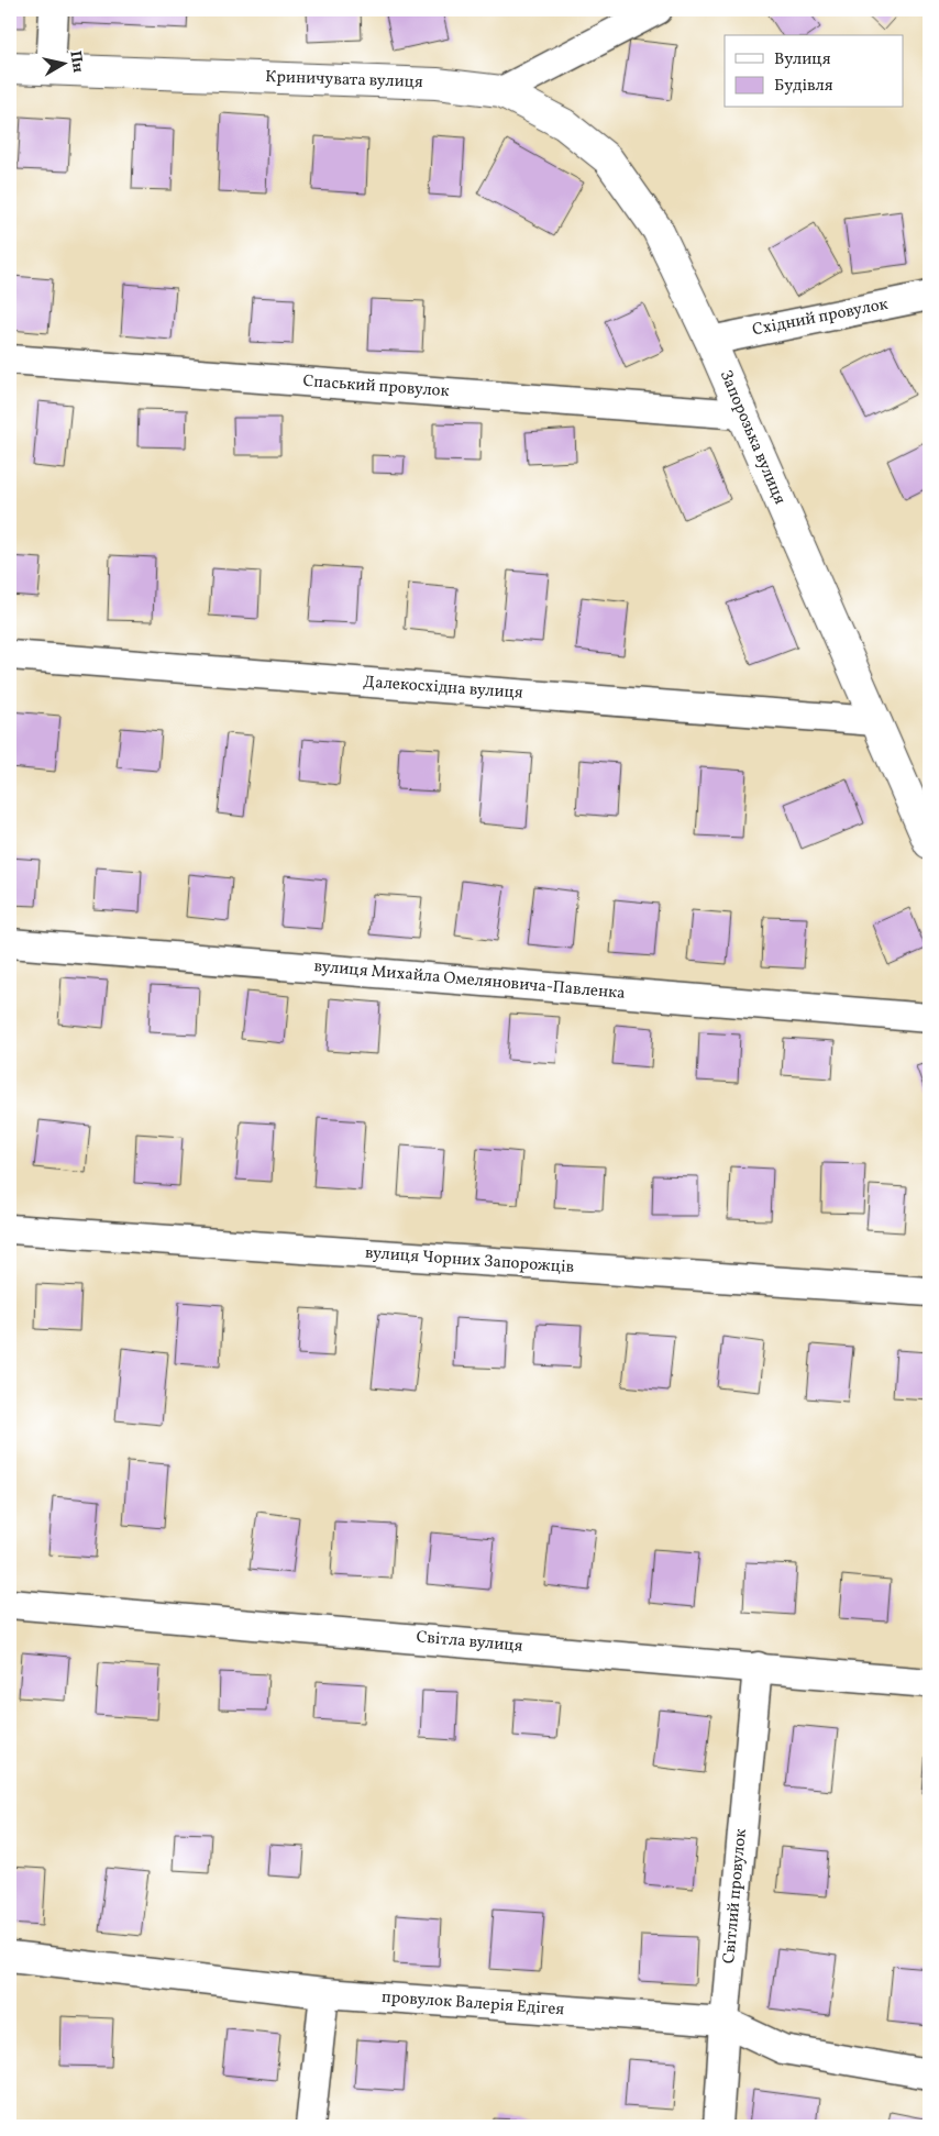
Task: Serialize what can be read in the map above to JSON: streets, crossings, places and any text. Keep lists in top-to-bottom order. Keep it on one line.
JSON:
{"streets":{"street":["Криничувата вулиця","Східний провулок","Спаський провулок","Запорозька вулиця","Далекосхідна вулиця","вулиця Михайла Омеляновича-Павленка","вулиця Чорних Запорожців","Світла вулиця","Світлий провулок","провулок Валерія Едігея"]},"crossings":[["Криничувата вулиця","Запорозька вулиця"],["Східний провулок","Запорозька вулиця"],["Спаський провулок","Запорозька вулиця"],["Запорозька вулиця","Далекосхідна вулиця"],["Світла вулиця","Світлий провулок"],["Світлий провулок","провулок Валерія Едігея"]],"legend":["Вулиця","Будівля"],"north":"right"}
